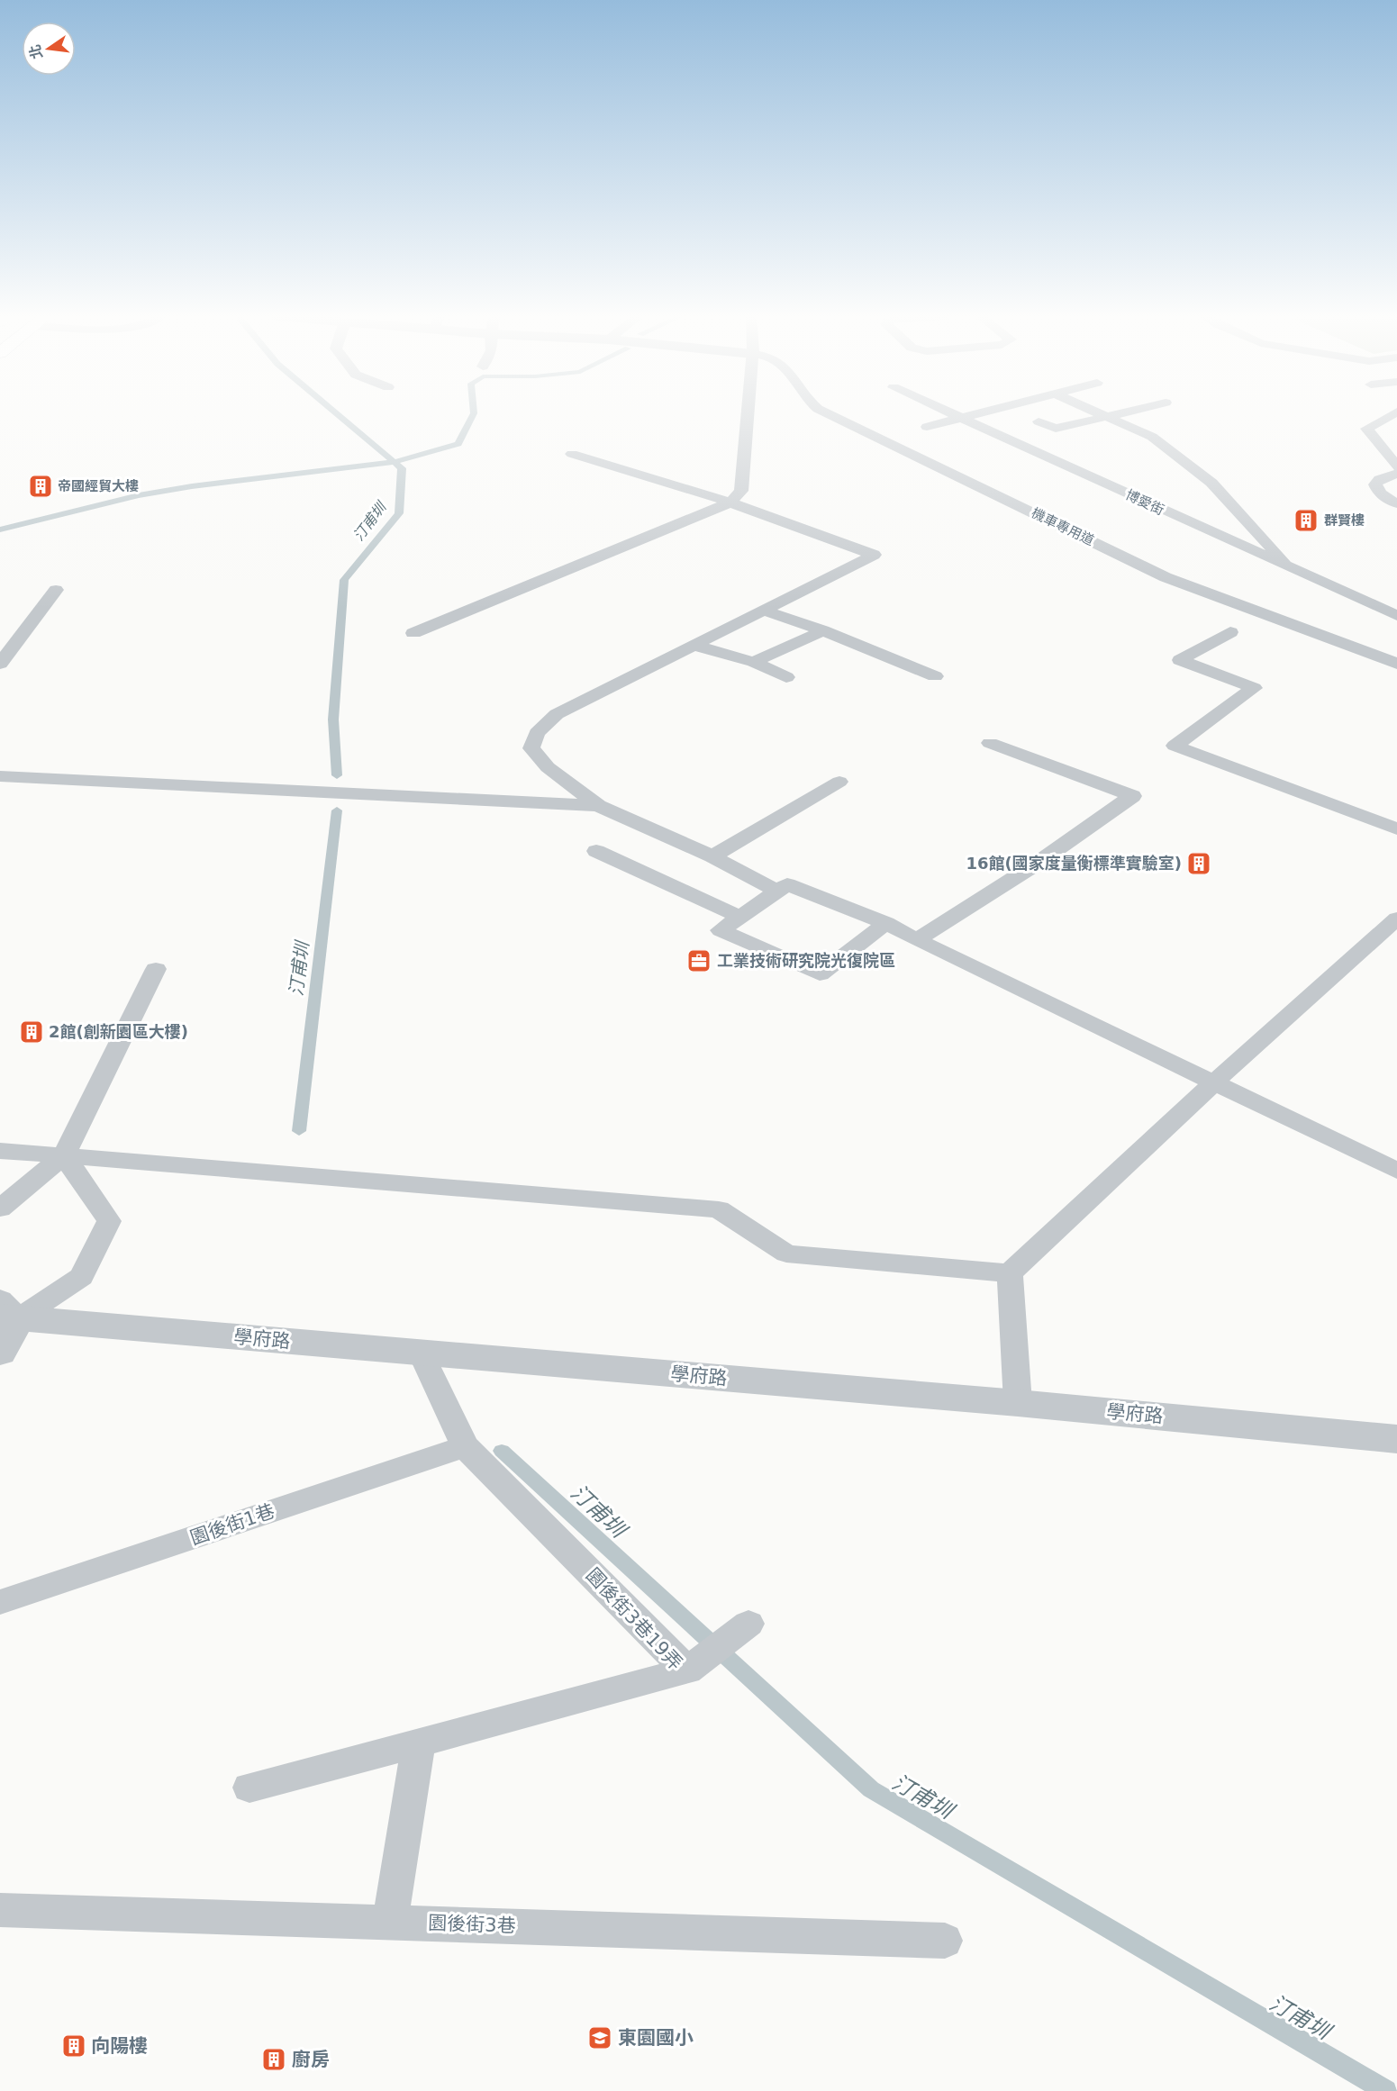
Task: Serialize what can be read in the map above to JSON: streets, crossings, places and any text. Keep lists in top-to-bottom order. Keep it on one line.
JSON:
{"streets":{"street":["學府路"],"lane":["博愛街","機車專用道","園後街1巷","園後街3巷19弄","園後街3巷"]},"crossings":[["學府路","園後街3巷19弄"],["園後街1巷","園後街3巷19弄"]],"water":["汀甫圳"],"places":{"building":["帝國經貿大樓","群賢樓","16館(國家度量衡標準實驗室)","2館(創新園區大樓)","向陽樓","廚房"],"office":["工業技術研究院光復院區"],"school or university":["東園國小"]},"north":"left"}
